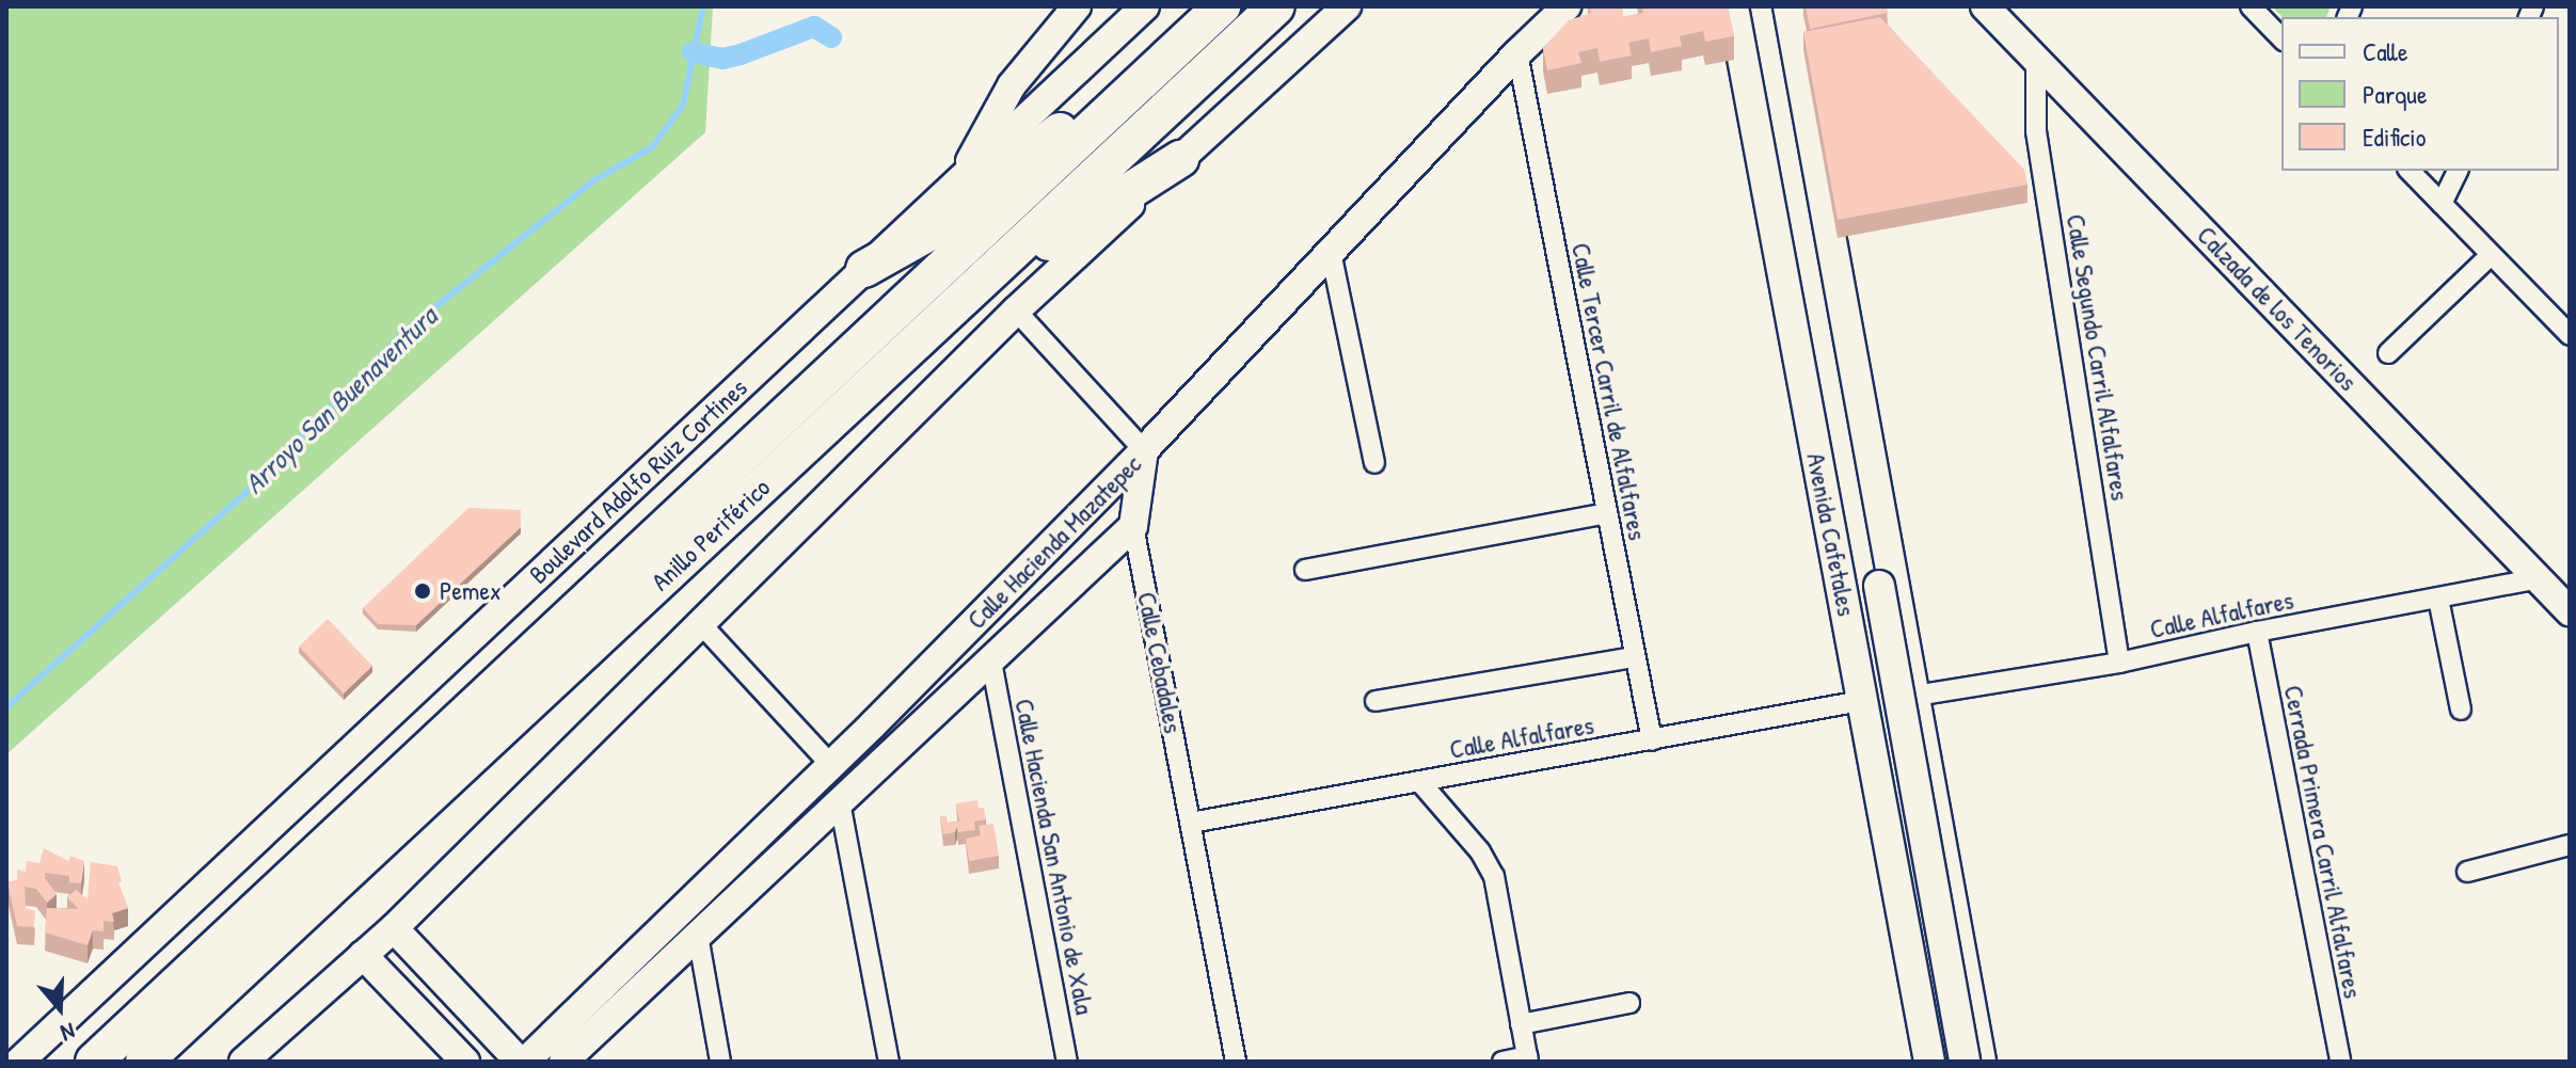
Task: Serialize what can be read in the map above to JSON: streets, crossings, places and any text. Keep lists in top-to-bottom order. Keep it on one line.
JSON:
{"streets":{"highway":["Anillo Periférico"],"main road":["Avenida Cafetales"],"street":["Calzada de los Tenorios","Calle Segundo Carril Alfalfares","Calle Tercer Carril de Alfalfares","Boulevard Adolfo Ruiz Cortines","Calle Hacienda Mazatepec","Calle Alfalfares","Calle Cebadales","Cerrada Primera Carril Alfalfares","Calle Hacienda San Antonio de Xala"]},"crossings":[["Calzada de los Tenorios","Calle Segundo Carril Alfalfares"],["Calzada de los Tenorios","Calle Alfalfares"],["Calle Segundo Carril Alfalfares","Calle Alfalfares"],["Calle Tercer Carril de Alfalfares","Calle Hacienda Mazatepec"],["Calle Tercer Carril de Alfalfares","Calle Alfalfares"],["Avenida Cafetales","Calle Alfalfares"],["Calle Hacienda Mazatepec","Calle Cebadales"],["Calle Hacienda Mazatepec","Calle Hacienda San Antonio de Xala"],["Calle Alfalfares","Calle Cebadales"],["Calle Alfalfares","Cerrada Primera Carril Alfalfares"]],"water":["Arroyo San Buenaventura"],"places":["Pemex"],"legend":["Calle","Parque","Edificio"],"north":"bottom"}
